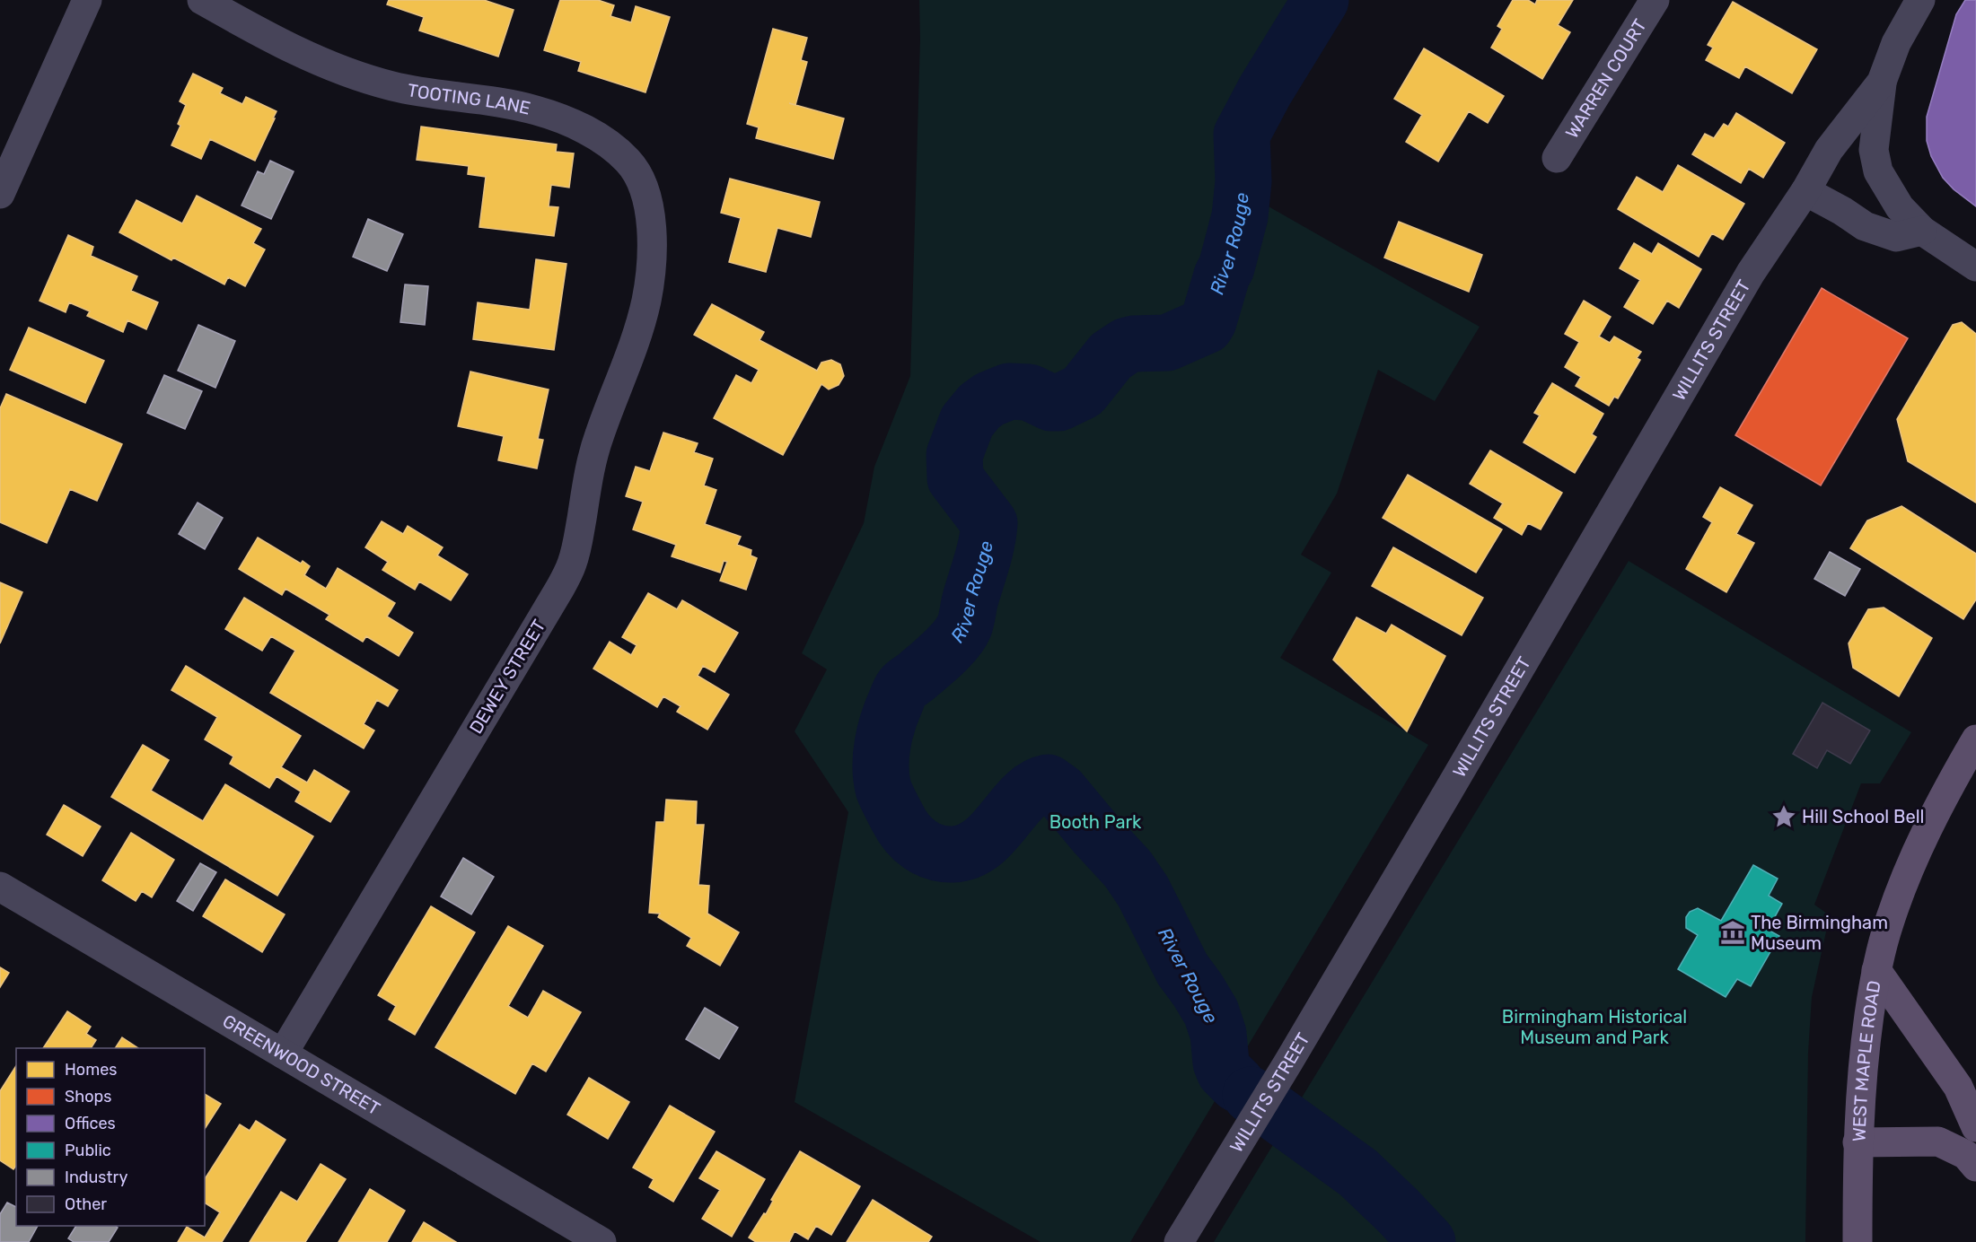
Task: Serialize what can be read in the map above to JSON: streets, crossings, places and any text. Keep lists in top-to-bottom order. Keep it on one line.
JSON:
{"streets":{"main road":["WEST MAPLE ROAD"],"street":["WARREN COURT","TOOTING LANE","WILLITS STREET","DEWEY STREET","GREENWOOD STREET"]},"crossings":[["TOOTING LANE","DEWEY STREET"],["DEWEY STREET","GREENWOOD STREET"]],"water":["River Rouge"],"parks":["Booth Park","Birmingham Historical Museum and Park"],"places":{"place":["Hill School Bell"],"museum":["The Birmingham Museum"]},"legend":["Homes","Shops","Offices","Public","Industry","Other"]}
